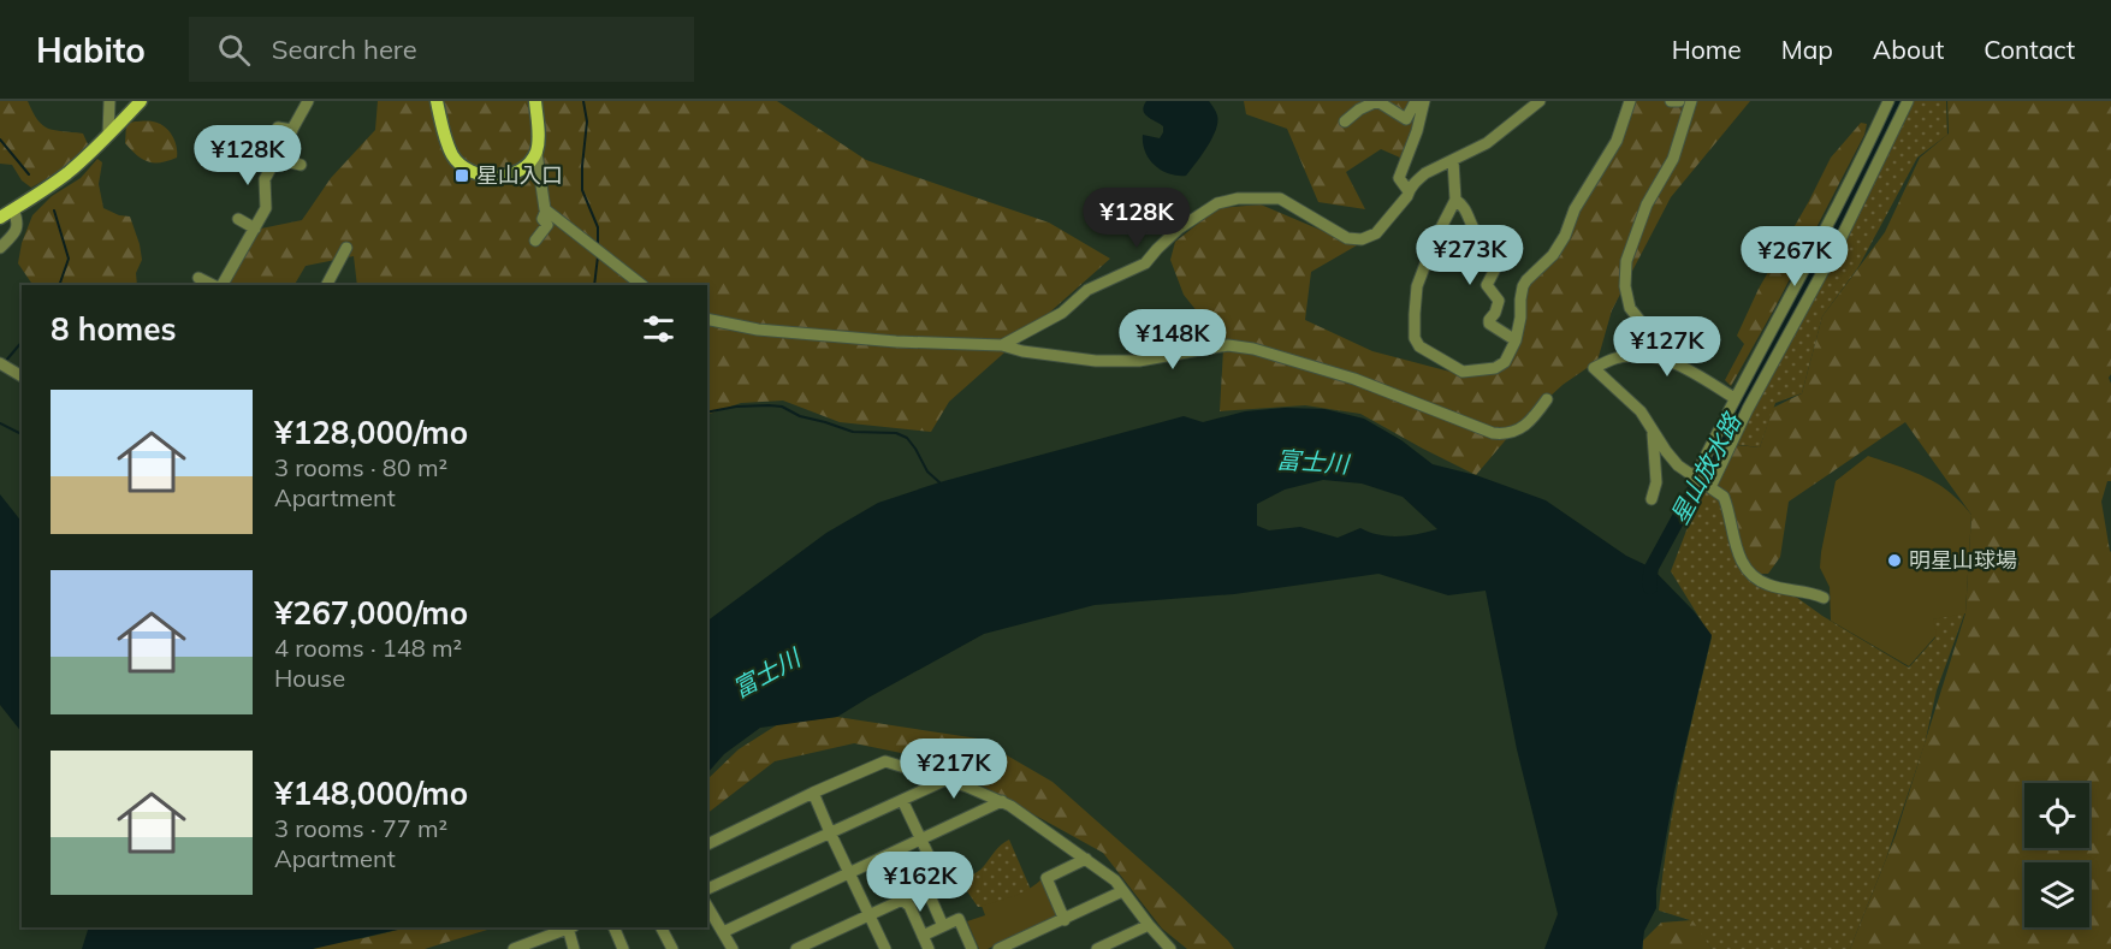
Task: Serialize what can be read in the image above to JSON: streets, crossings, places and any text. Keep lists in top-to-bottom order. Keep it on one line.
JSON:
{"water":["富士川","星山放水路"],"places":{"transit":["星山入口"],"other":["明星山球場"]},"page":{"header":"Habito","search":"Search here","nav":["Home","Map","About","Contact"],"price":["¥128K","¥128K","¥273K","¥267K","¥148K","¥127K","¥217K","¥162K"],"heading":"8 homes","list":[{"name":"¥128,000/mo","note":"3 rooms · 80 m² · Apartment"},{"name":"¥267,000/mo","note":"4 rooms · 148 m² · House"},{"name":"¥148,000/mo","note":"3 rooms · 77 m² · Apartment"}]}}
